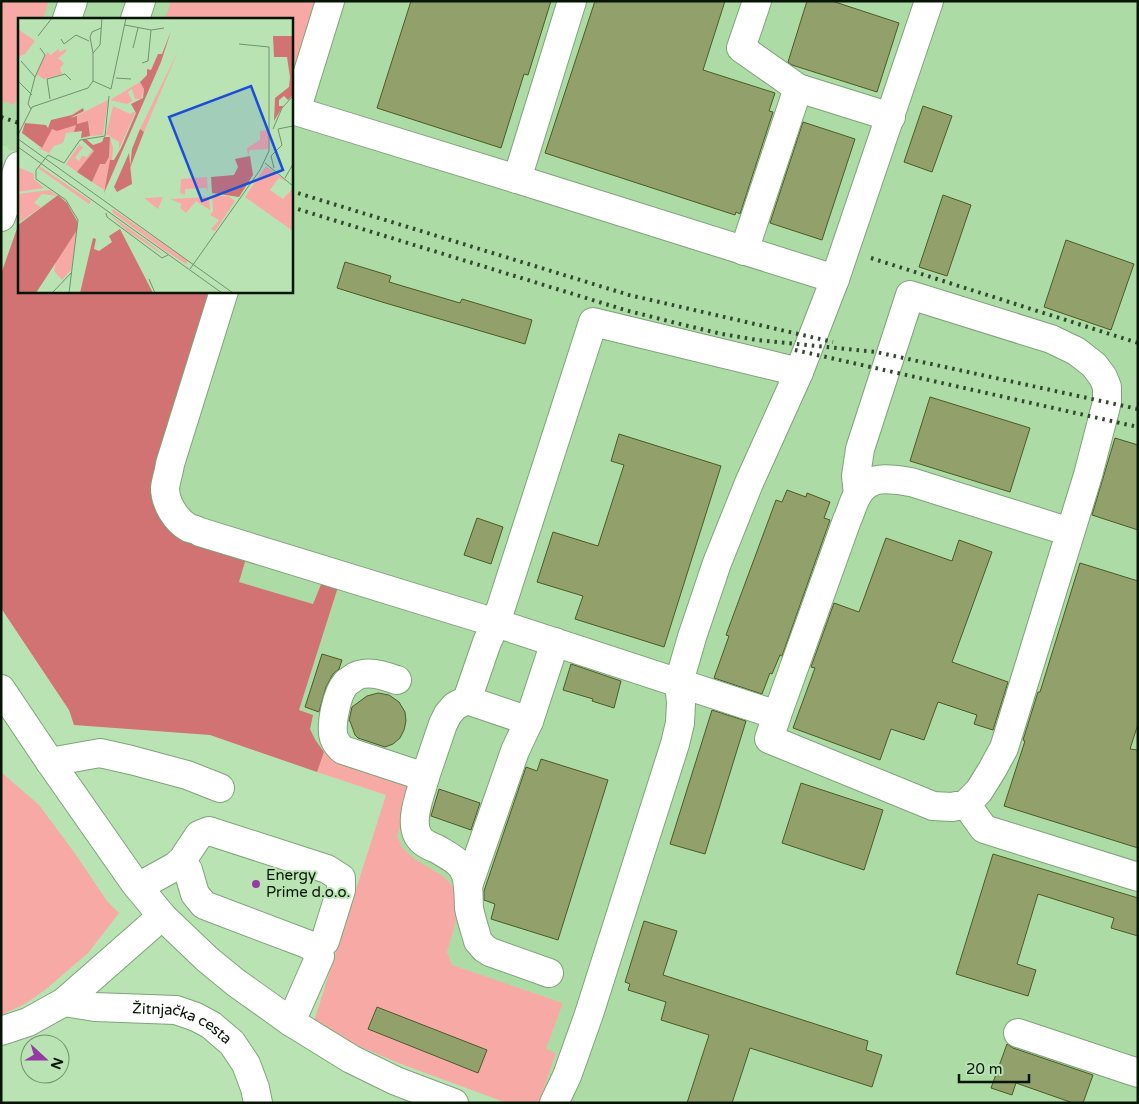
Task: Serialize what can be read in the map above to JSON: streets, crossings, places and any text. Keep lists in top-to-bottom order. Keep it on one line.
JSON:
{"streets":{"street":["Žitnjačka cesta"]},"places":["Energy Prime d.o.o."],"scale_bar":"20 m","north":"right"}
